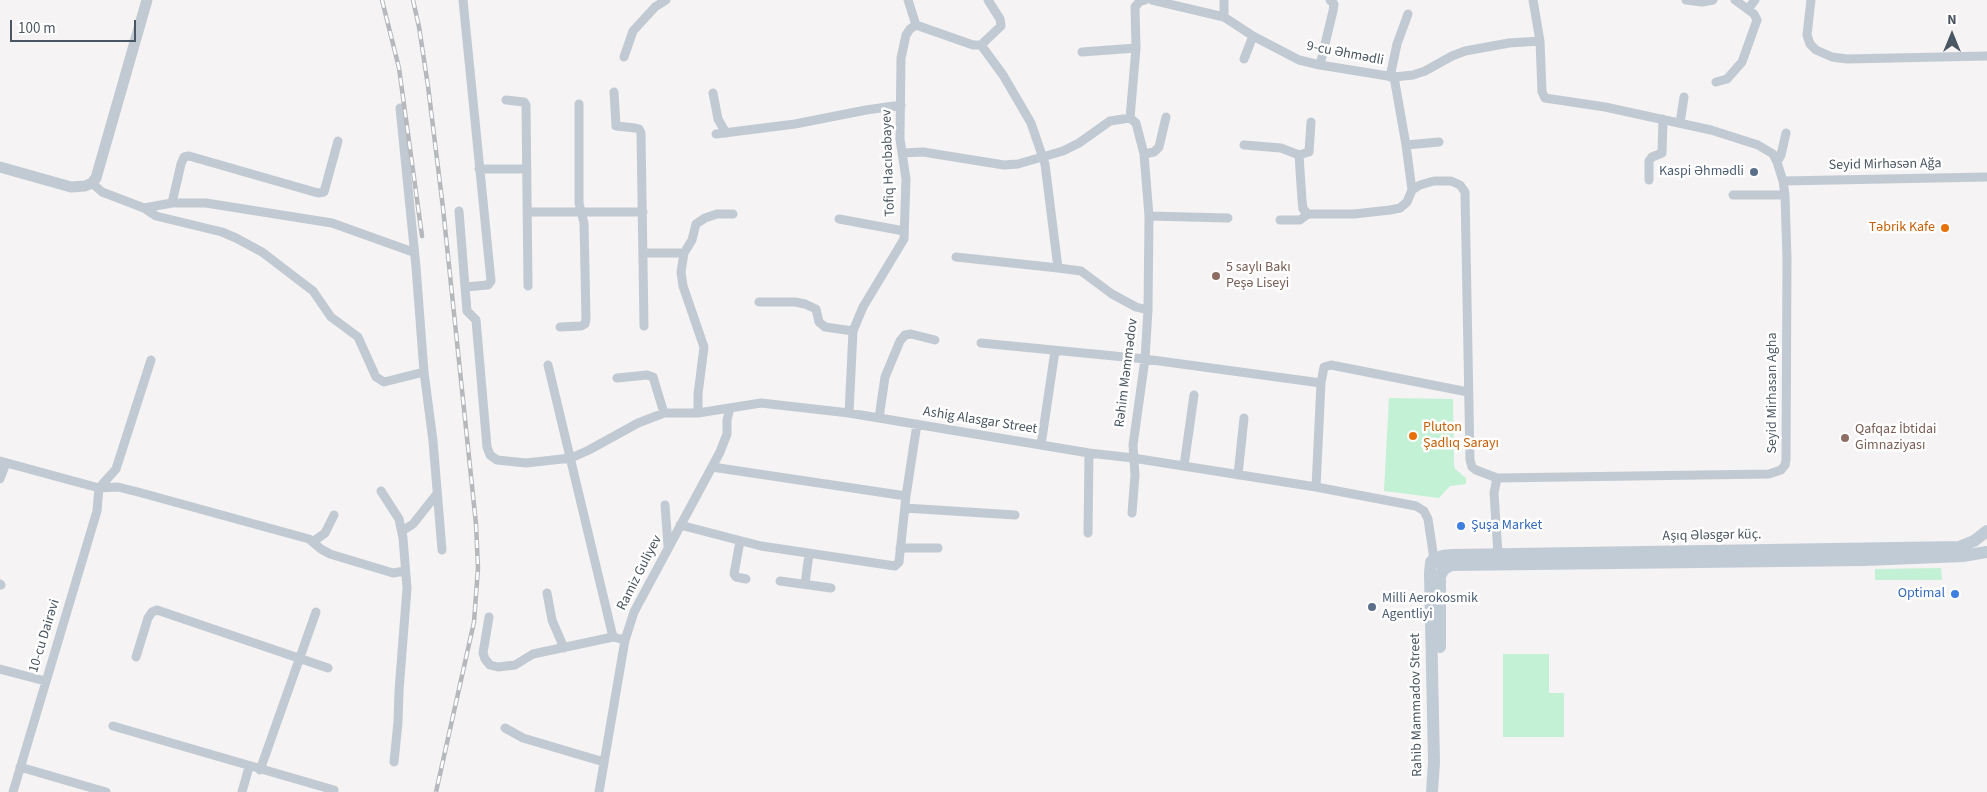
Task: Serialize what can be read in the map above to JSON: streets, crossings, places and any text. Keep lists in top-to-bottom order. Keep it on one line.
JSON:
{"streets":{"main road":["Aşıq Ələsgər küç.","Rahib Mammadov Street"],"street":["9-cu Əhmədli","Tofiq Hacıbabayev","Seyid Mirhəsən Ağa","Rəhim Məmmədov","Seyid Mirhasan Agha","Ashig Alasgar Street","Ramiz Guliyev","10-cu Dairəvi"]},"crossings":[["Tofiq Hacıbabayev","Ashig Alasgar Street"],["Seyid Mirhəsən Ağa","Seyid Mirhasan Agha"],["Rəhim Məmmədov","Ashig Alasgar Street"],["Ashig Alasgar Street","Aşıq Ələsgər küç."],["Ashig Alasgar Street","Ramiz Guliyev"],["Ashig Alasgar Street","Rahib Mammadov Street"],["Aşıq Ələsgər küç.","Rahib Mammadov Street"]],"places":["Kaspi Əhmədli","Təbrik Kafe","5 saylı Bakı Peşə Liseyi","Pluton Şadlıq Sarayı","Qafqaz İbtidai Gimnaziyası","Şuşa Market","Optimal","Milli Aerokosmik Agentliyi"],"scale_bar":"100 m","north":"top"}
